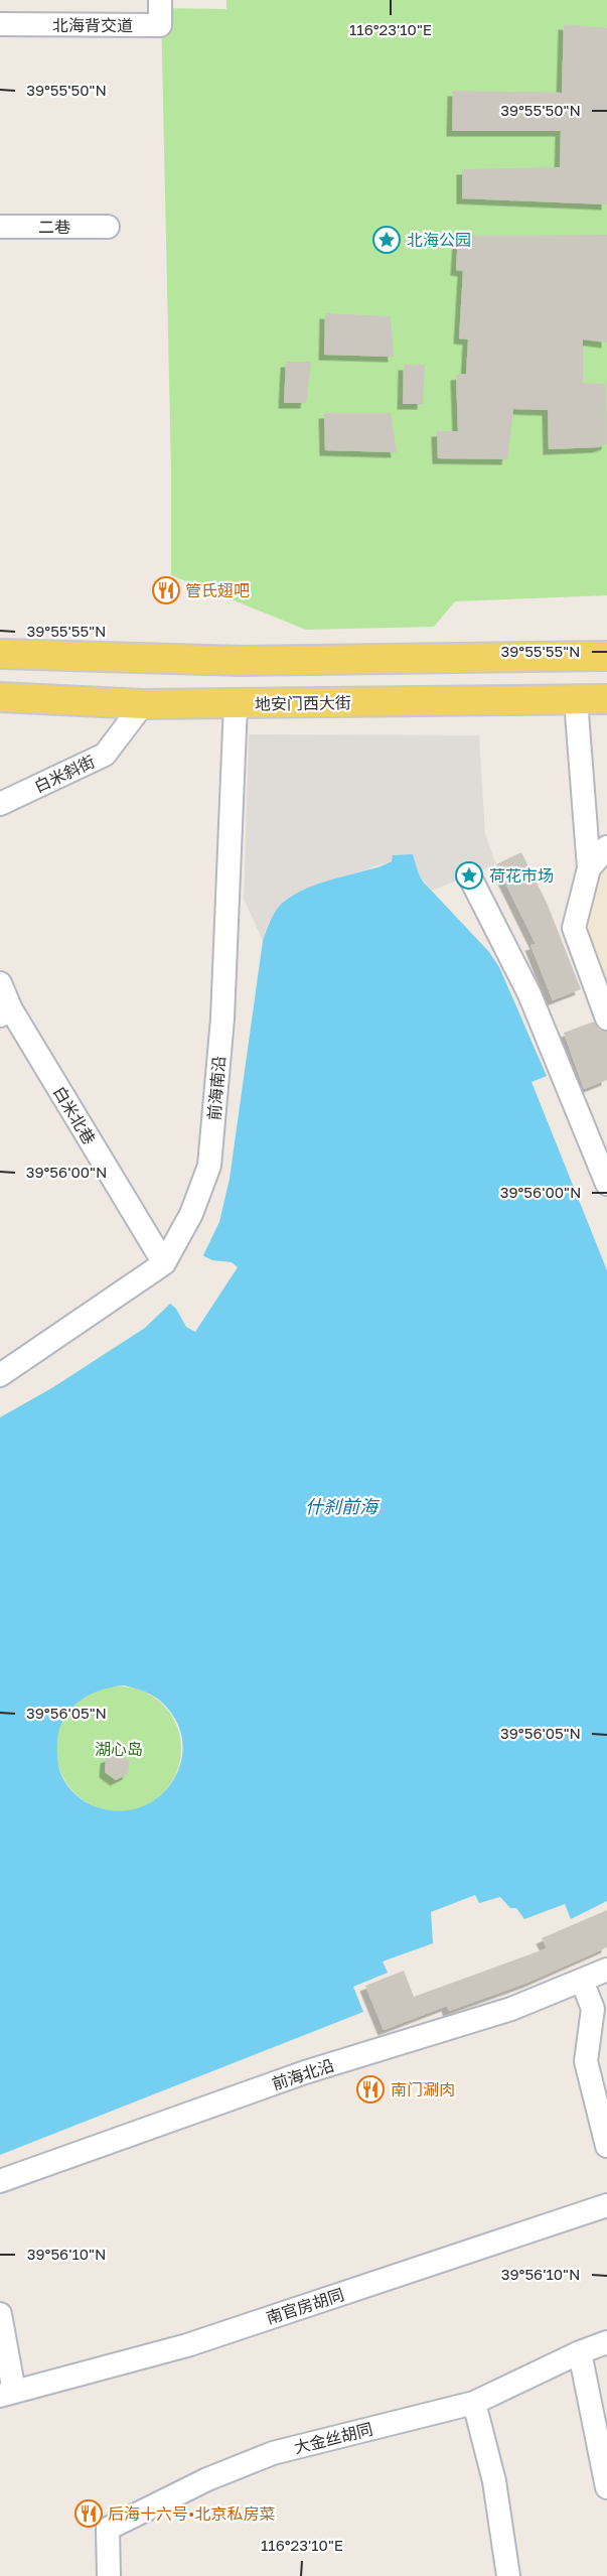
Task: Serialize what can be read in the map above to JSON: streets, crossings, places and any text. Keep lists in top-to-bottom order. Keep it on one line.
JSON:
{"streets":{"main road":["地安门西大街"],"street":["北海背交道","二巷","白米斜街","前海南沿","白米北巷","前海北沿","南官房胡同","大金丝胡同"]},"crossings":[["地安门西大街","白米斜街"],["地安门西大街","前海南沿"],["前海南沿","白米北巷"]],"water":["什刹前海"],"parks":["湖心岛"],"places":{"place":["北海公园","荷花市场"],"restaurant":["管氏翅吧","南门涮肉","后海十六号•北京私房菜"]},"coordinates":["116°23'10\"E","39°55'50\"N","39°55'55\"N","39°56'00\"N","39°56'05\"N","39°56'10\"N"]}
